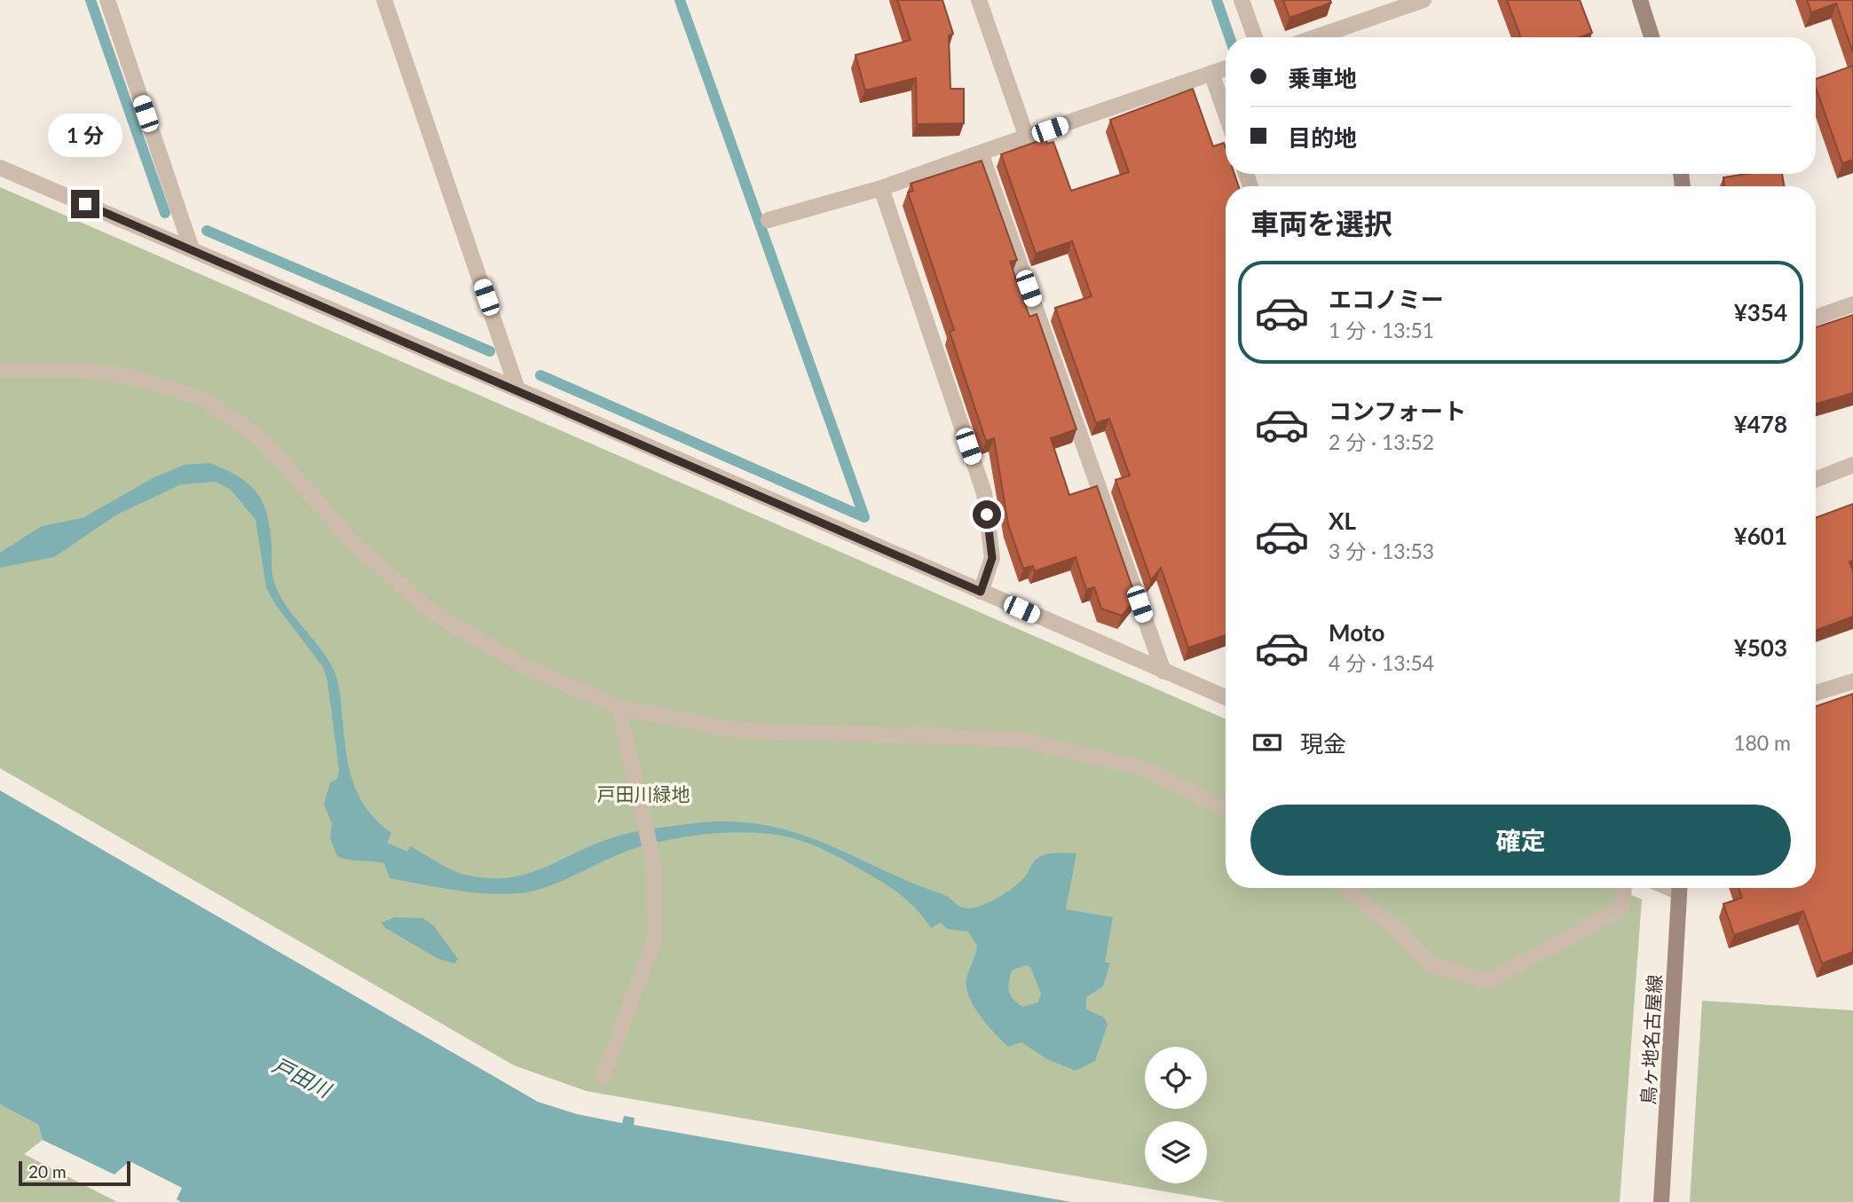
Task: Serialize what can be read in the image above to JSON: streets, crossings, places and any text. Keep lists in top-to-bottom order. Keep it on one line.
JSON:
{"streets":{"main road":["鳥ヶ地名古屋線"]},"water":["戸田川"],"parks":["戸田川緑地"],"scale_bar":"20 m","page":{"banner":["乗車地","目的地"],"bubble":"1 分","heading":"車両を選択","list":[{"name":"エコノミー","note":"1 分 · 13:51","value":"¥354"},{"name":"コンフォート","note":"2 分 · 13:52","value":"¥478"},{"name":"XL","note":"3 分 · 13:53","value":"¥601"},{"name":"Moto","note":"4 分 · 13:54","value":"¥503"}],"pay":["現金","180 m"],"buttons":"確定","scale":"20 m"}}
